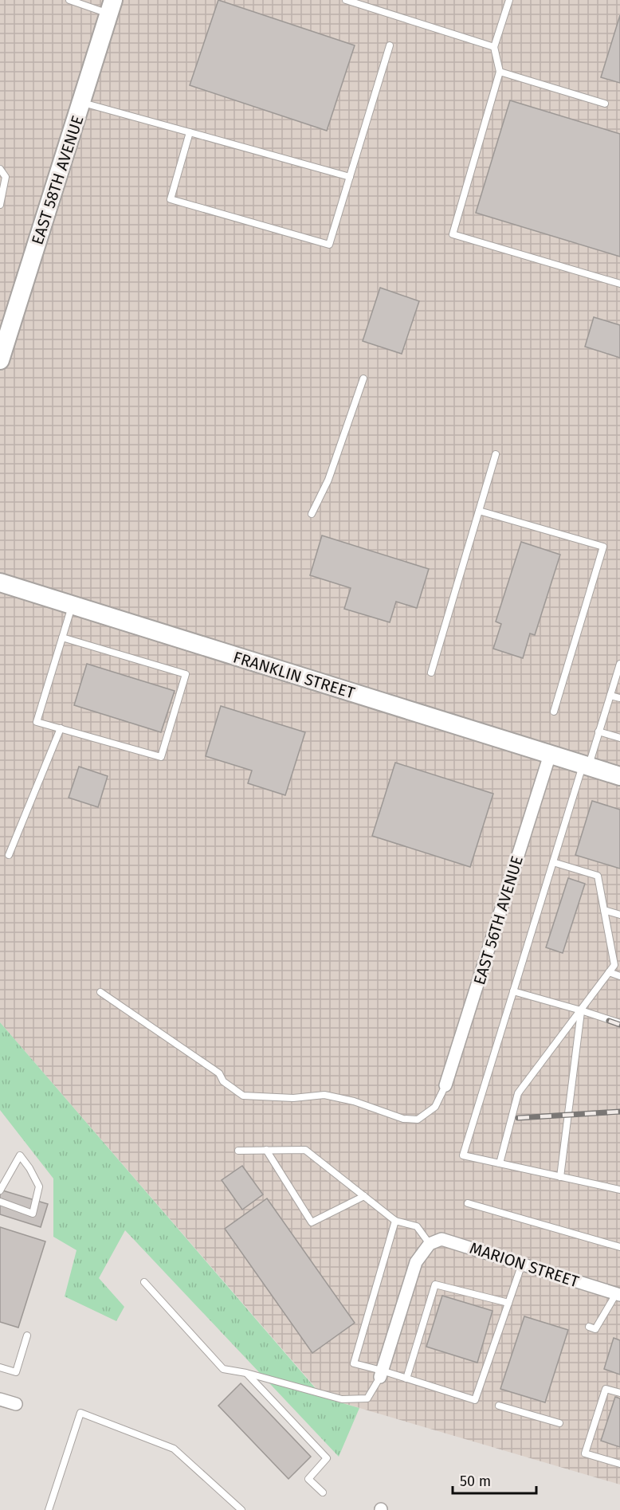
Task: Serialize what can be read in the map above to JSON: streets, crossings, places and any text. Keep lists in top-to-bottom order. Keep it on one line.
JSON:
{"streets":{"street":["EAST 58TH AVENUE","FRANKLIN STREET","EAST 56TH AVENUE","MARION STREET"]},"crossings":[["FRANKLIN STREET","EAST 56TH AVENUE"]],"scale_bar":"50 m"}
